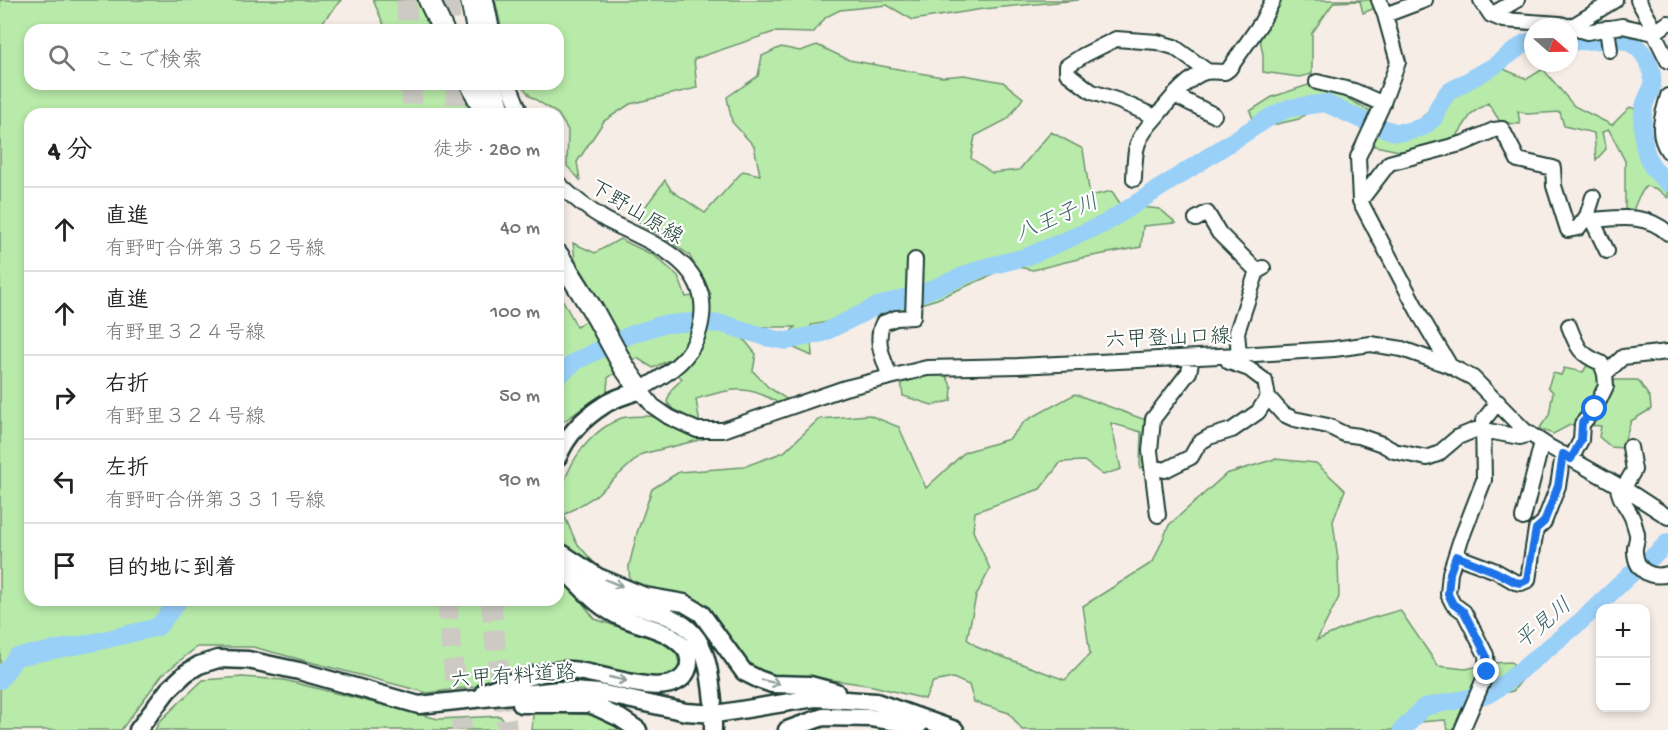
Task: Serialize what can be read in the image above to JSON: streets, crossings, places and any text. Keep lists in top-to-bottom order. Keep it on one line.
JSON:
{"streets":{"main road":["六甲有料道路"],"street":["下野山原線","六甲登山口線"]},"crossings":[["下野山原線","六甲登山口線"]],"water":["八王子川","平見川"],"north":"right","page":{"search":"ここで検索","heading":["4 分","徒歩 · 280 m"],"list":[["直進","有野町合併第３５２号線","40 m"],["直進","有野里３２４号線","100 m"],["右折","有野里３２４号線","50 m"],["左折","有野町合併第３３１号線","90 m"],"目的地に到着"],"map_buttons":["+","−"]}}
